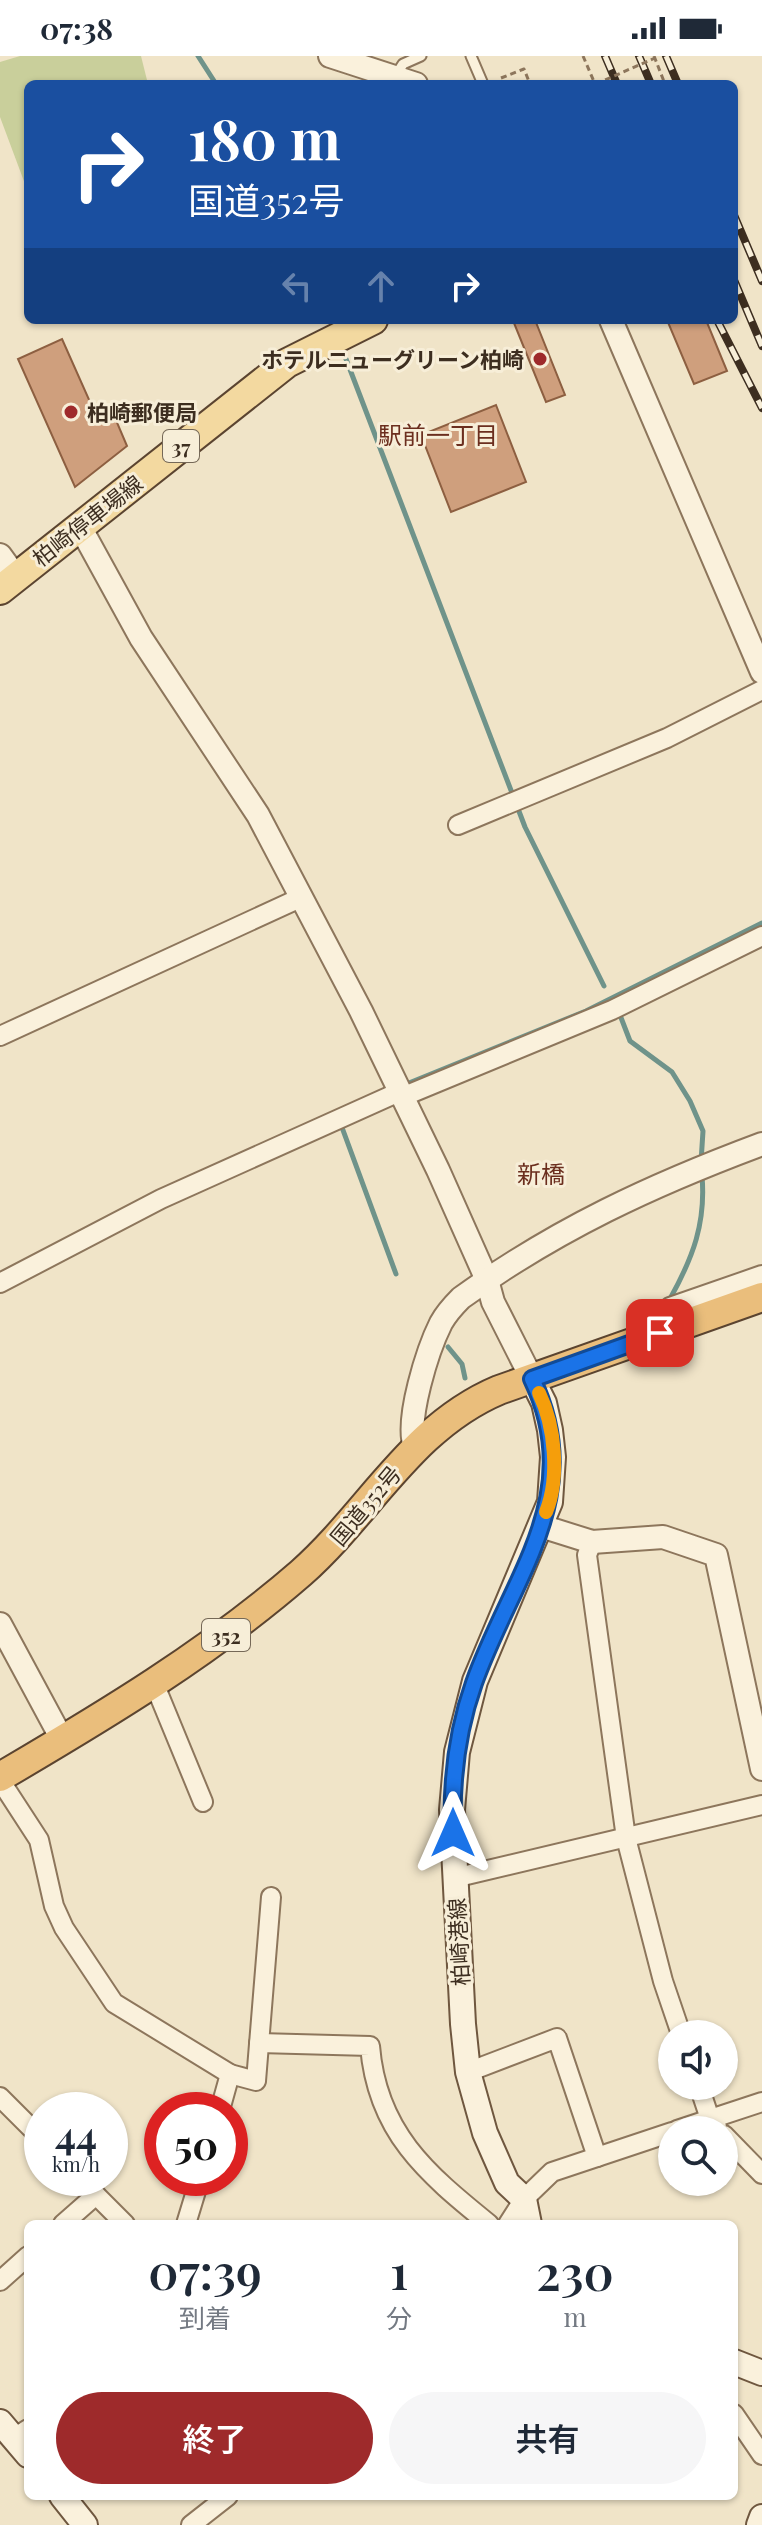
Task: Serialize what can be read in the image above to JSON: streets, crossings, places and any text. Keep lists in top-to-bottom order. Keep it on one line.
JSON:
{"streets":{"highway":["国道352号","352"],"main road":["37","柏崎停車場線","柏崎港線"]},"crossings":[["国道352号","柏崎港線"]],"districts":["駅前一丁目","新橋"],"places":["ホテルニューグリーン柏崎","柏崎郵便局"],"page":{"status":"07:38","turn":["180 m","国道352号"],"speed":"44 km/h","limit":"50","eta":["07:39","到着","1","分","230","m"],"buttons":["終了","共有"]}}
